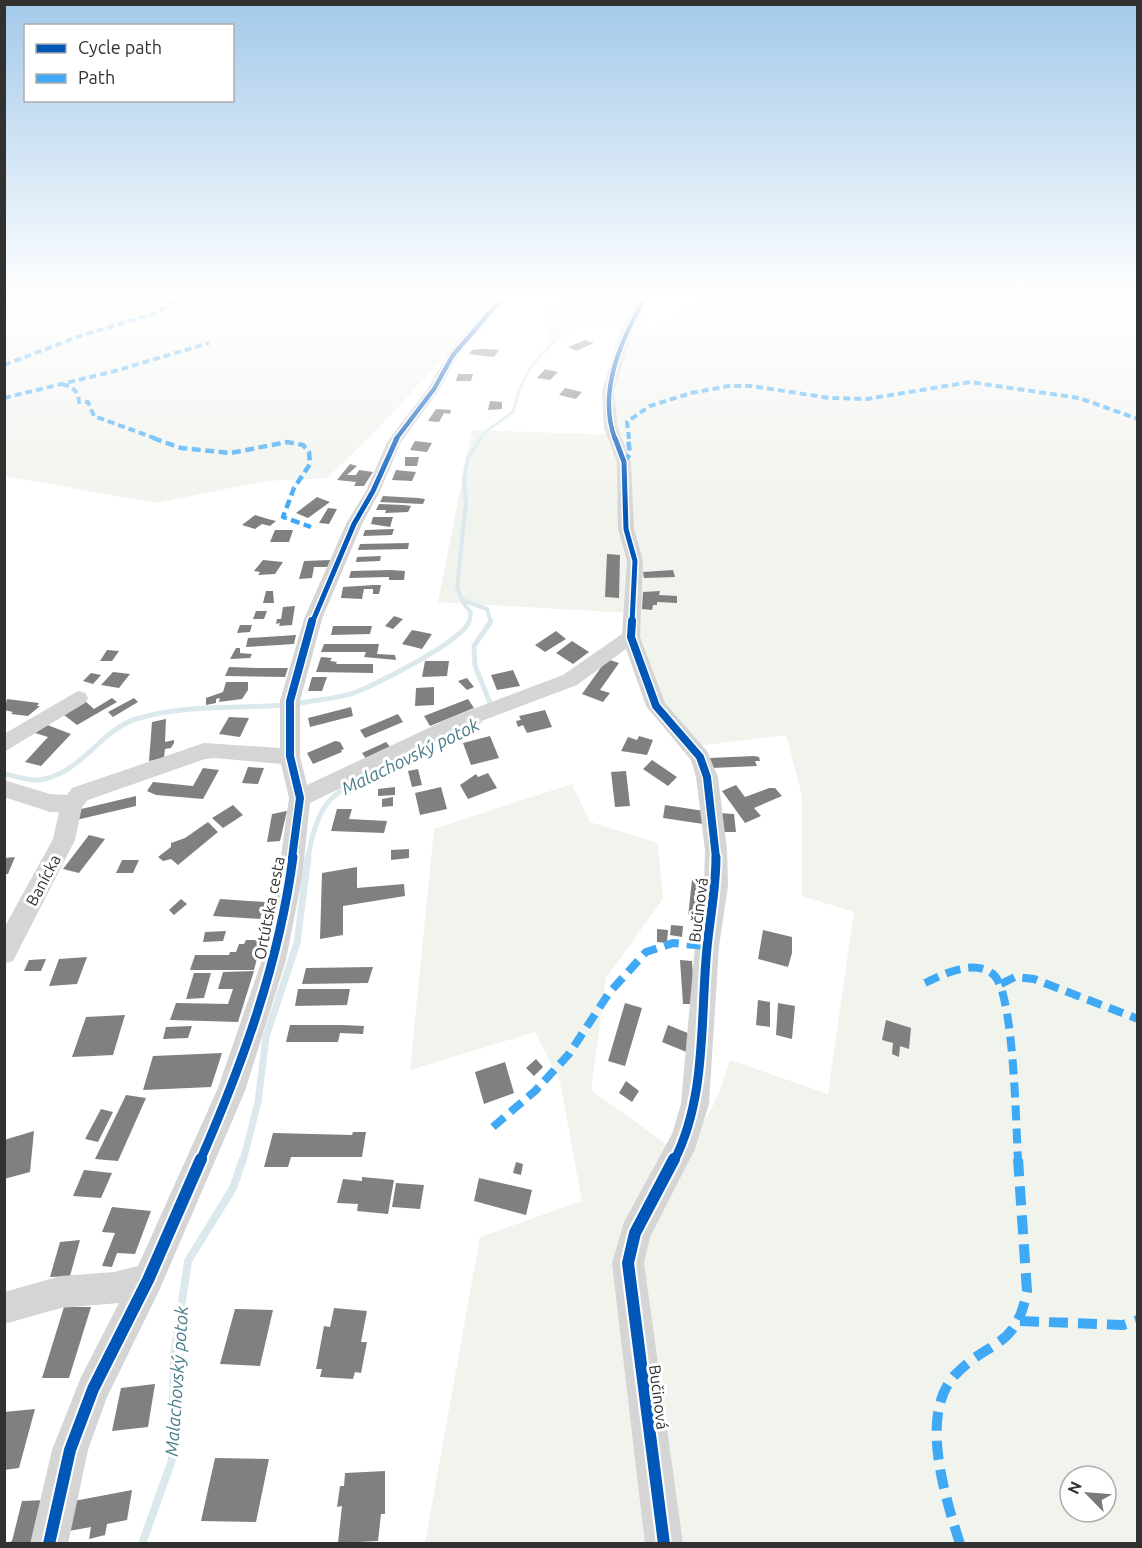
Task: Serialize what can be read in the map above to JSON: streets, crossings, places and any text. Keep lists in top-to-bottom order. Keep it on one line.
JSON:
{"streets":{"street":["Banícka","Ortútska cesta","Bučinová"]},"water":["Malachovský potok"],"legend":["Cycle path","Path"],"north":"top left"}
